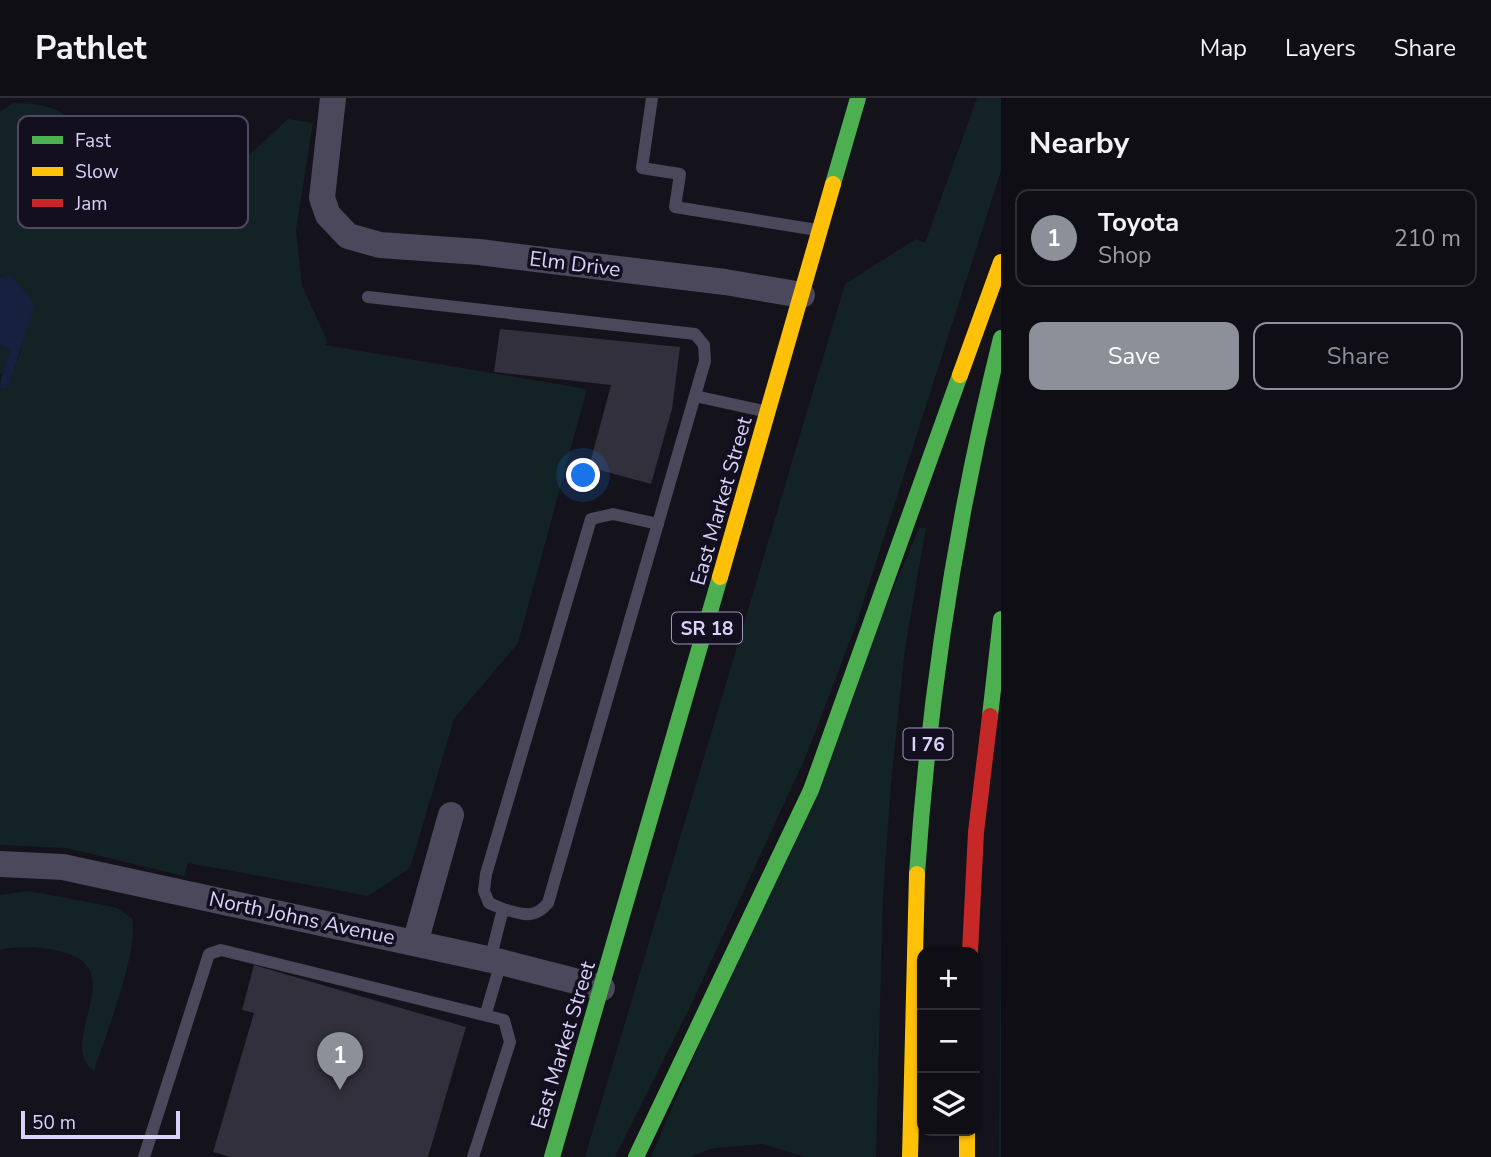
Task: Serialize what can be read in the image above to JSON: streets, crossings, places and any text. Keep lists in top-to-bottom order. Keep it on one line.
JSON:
{"streets":{"main road":["East Market Street","SR 18","I 76"],"street":["Elm Drive","North Johns Avenue"]},"crossings":[["Elm Drive","East Market Street"],["East Market Street","North Johns Avenue"]],"legend":["Fast","Slow","Jam"],"scale_bar":"50 m","page":{"header":"Pathlet","nav":["Map","Layers","Share"],"heading":"Nearby","list":[{"mark":"1","name":"Toyota","note":"Shop","value":"210 m"}],"buttons":["Save","Share"],"map_buttons":["+","−"],"pins":"1","scale":"50 m"}}
